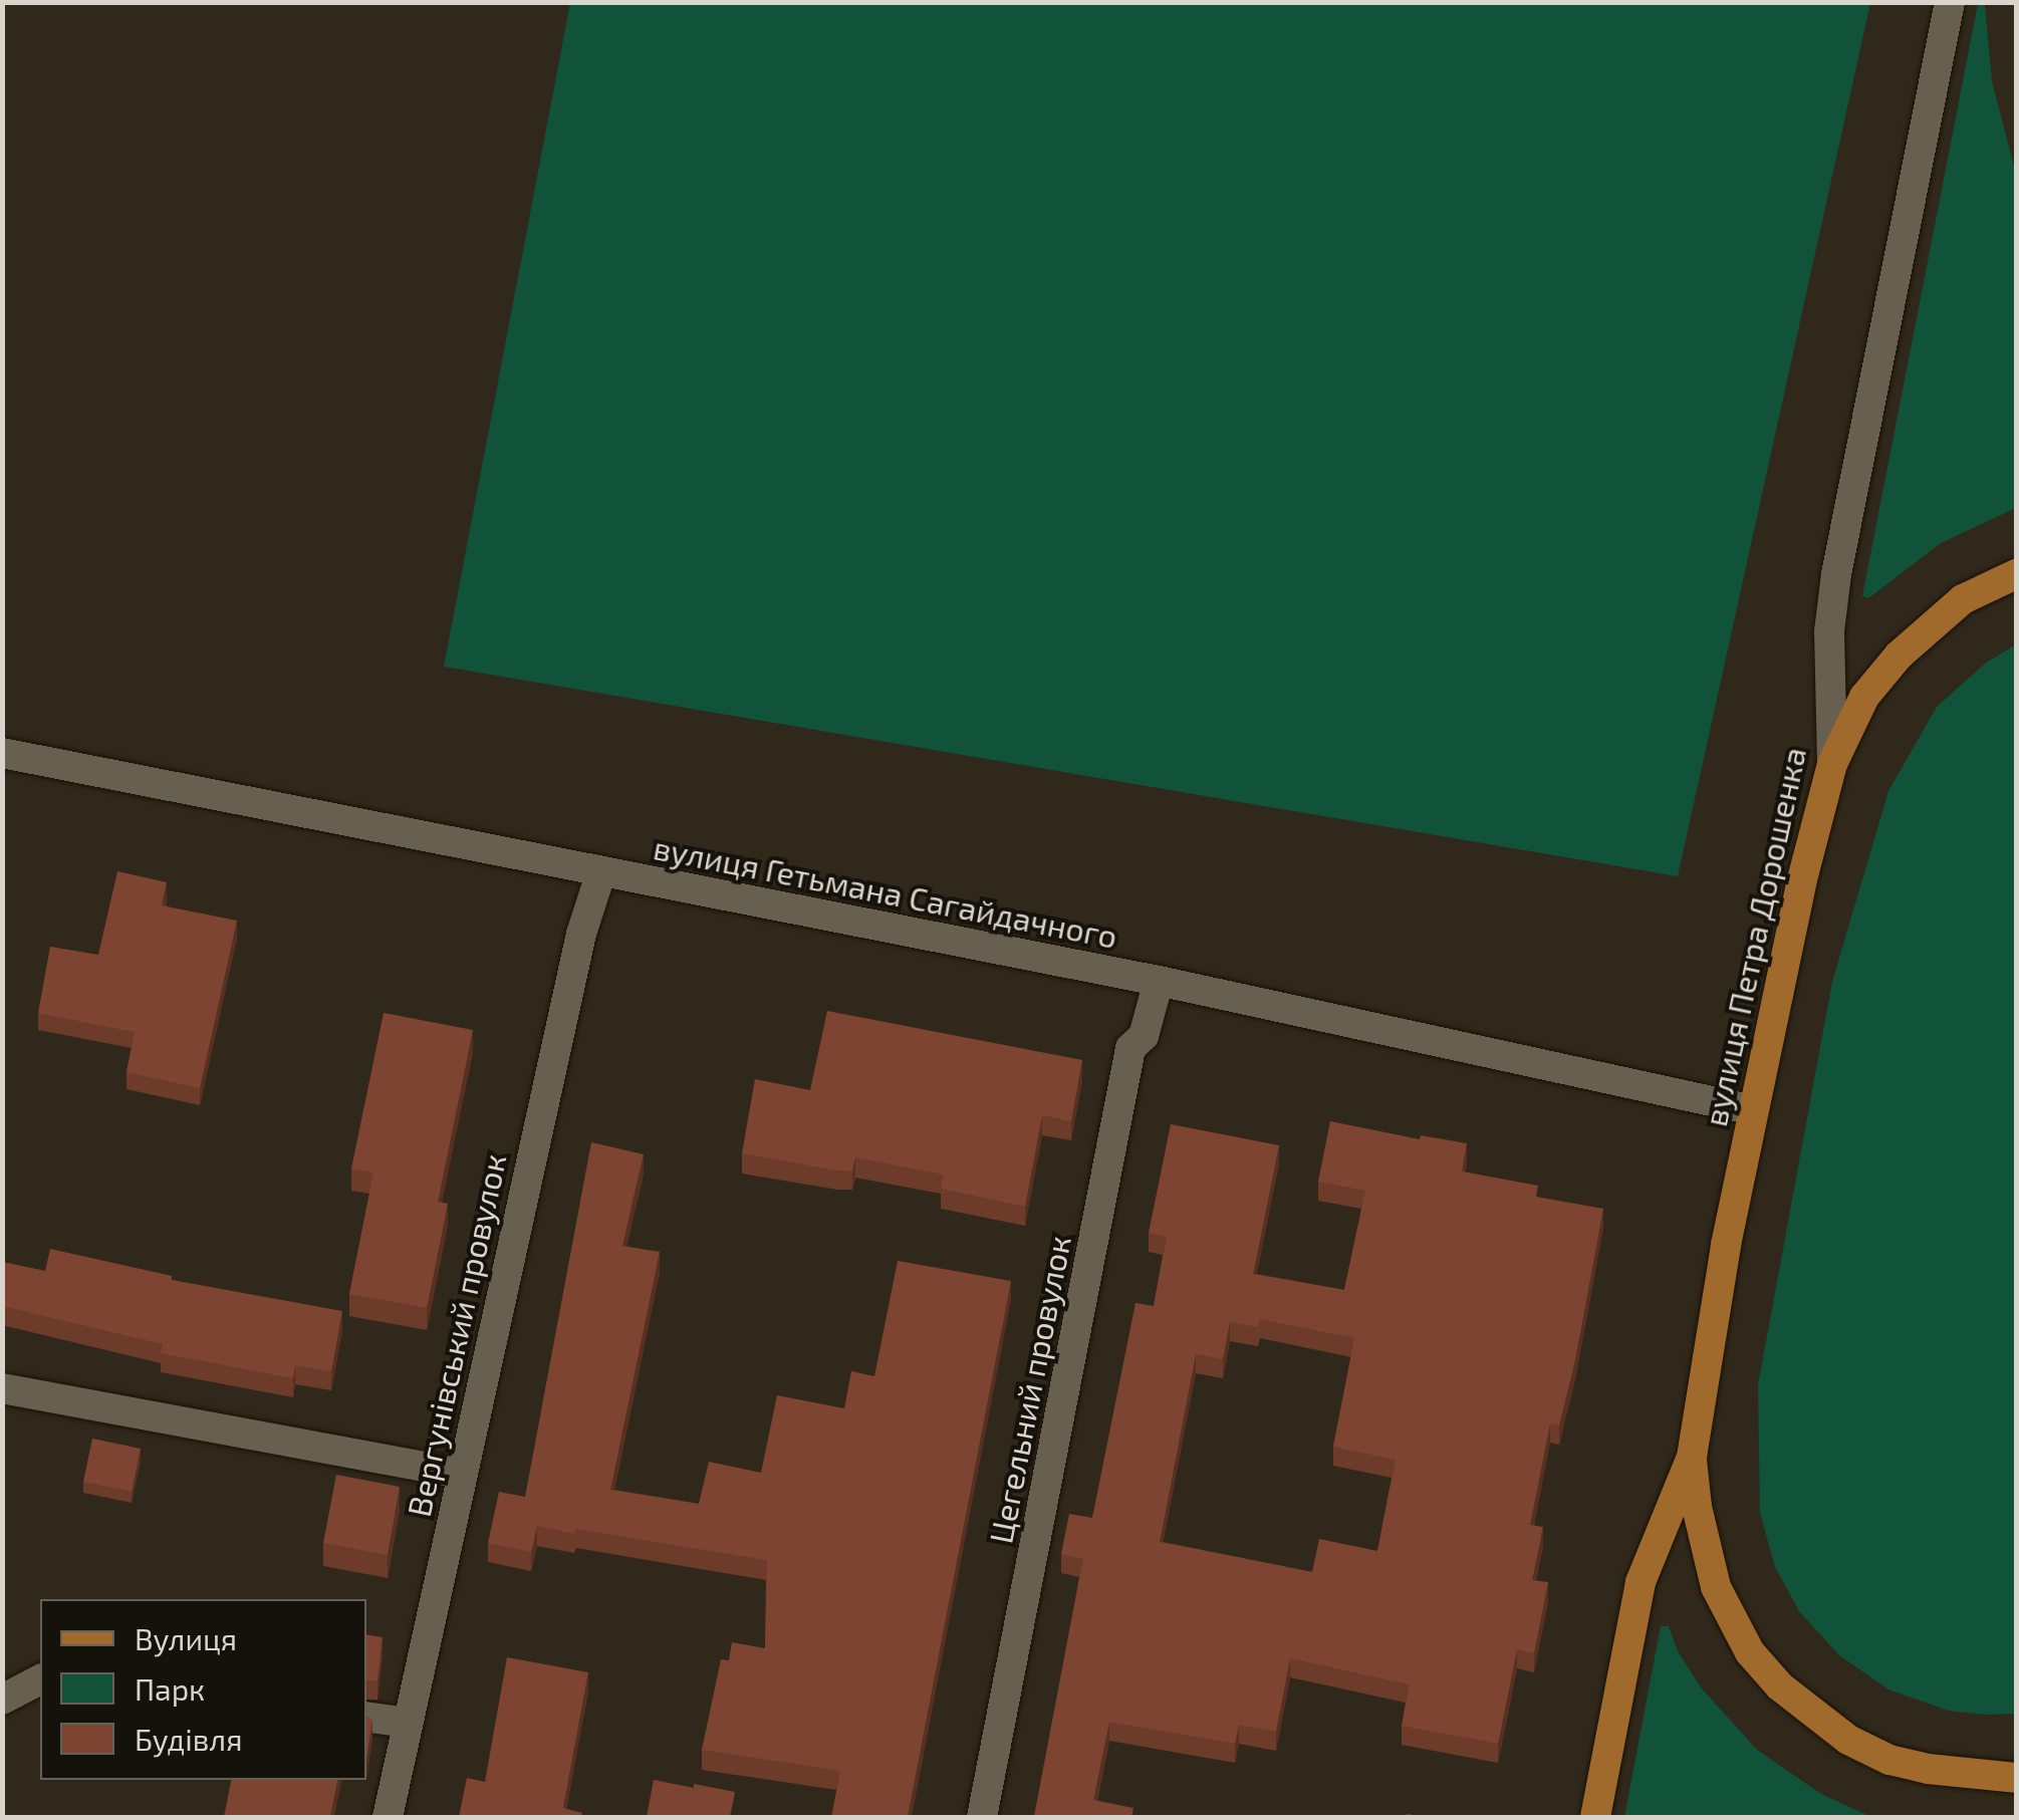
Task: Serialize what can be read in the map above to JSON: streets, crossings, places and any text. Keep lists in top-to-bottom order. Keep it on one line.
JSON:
{"streets":{"main road":["вулиця Петра Дорошенка"],"street":["вулиця Гетьмана Сагайдачного","Вергунівський провулок","Цегельний провулок"]},"crossings":[["вулиця Гетьмана Сагайдачного","вулиця Петра Дорошенка"],["вулиця Гетьмана Сагайдачного","Вергунівський провулок"],["вулиця Гетьмана Сагайдачного","Цегельний провулок"]],"legend":["Вулиця","Парк","Будівля"]}
